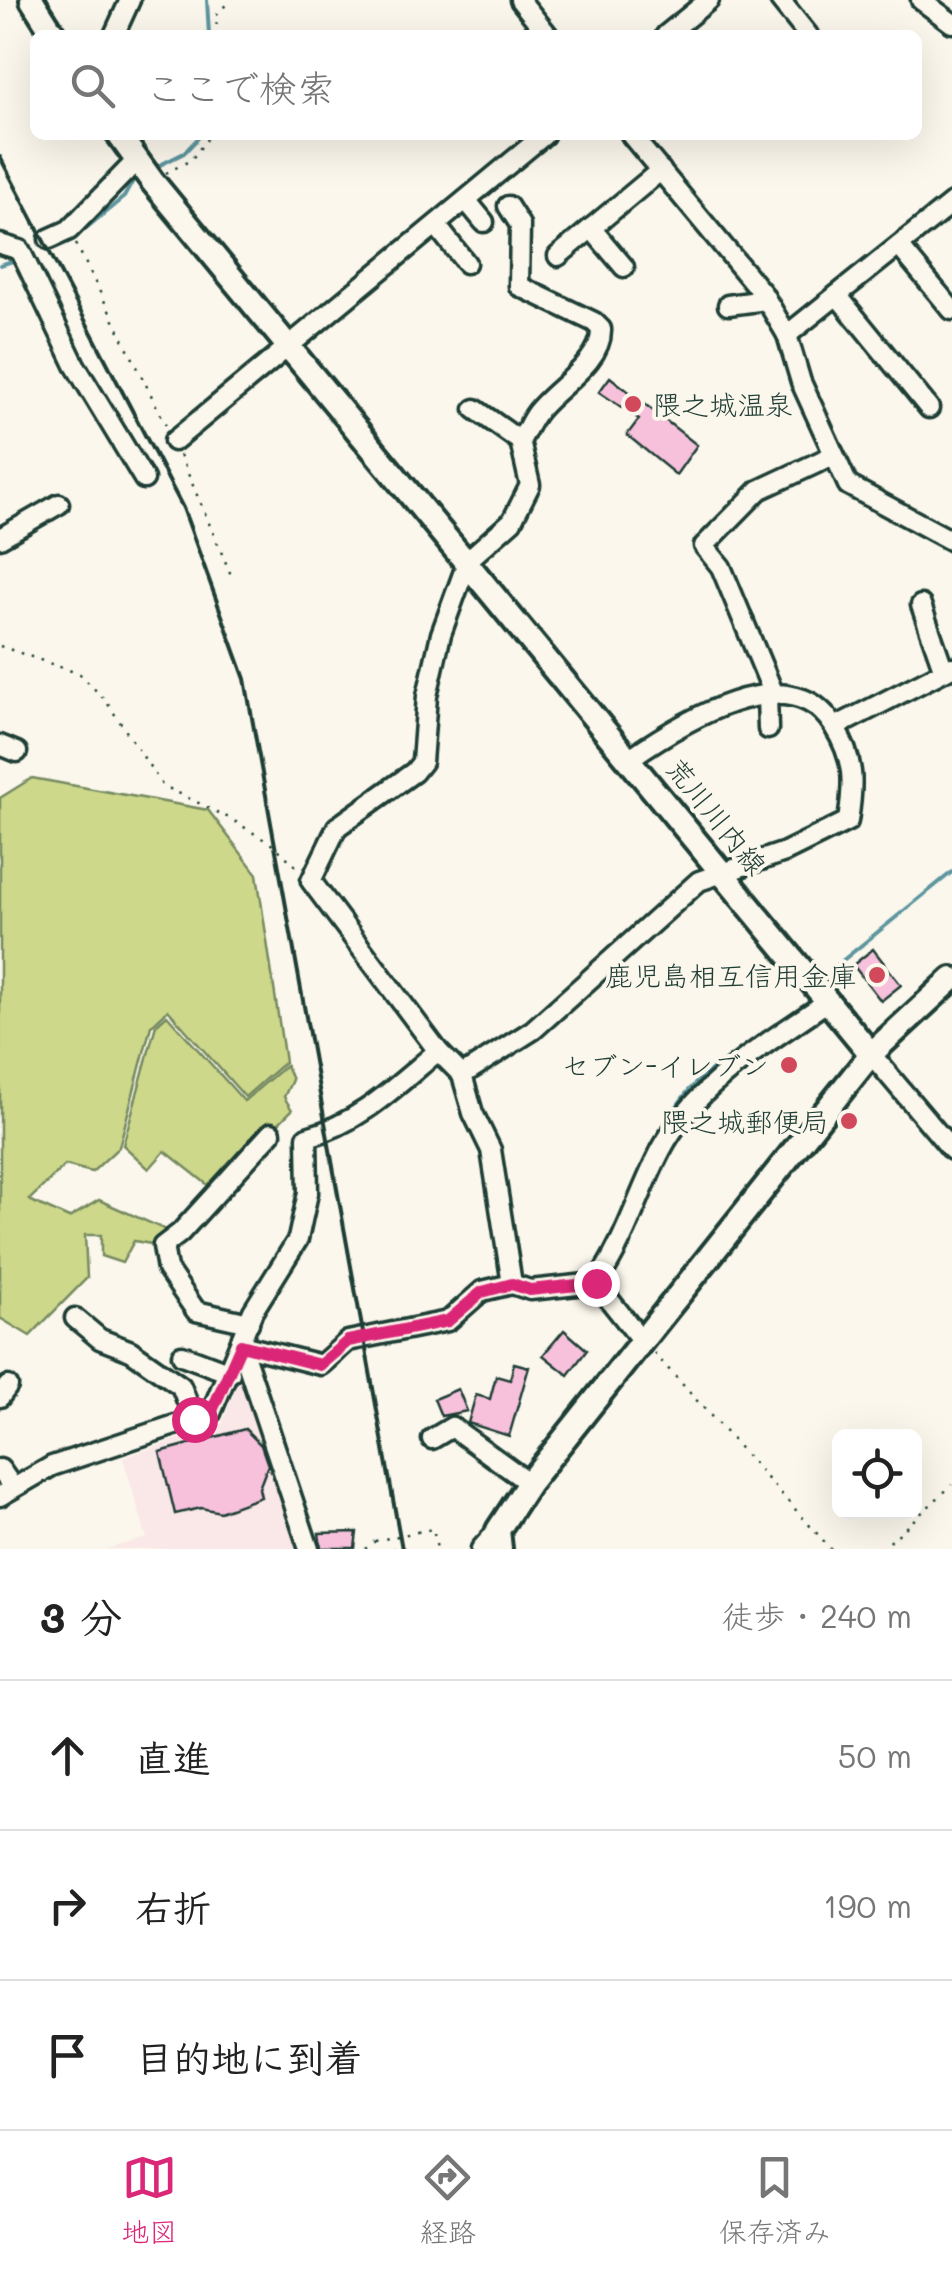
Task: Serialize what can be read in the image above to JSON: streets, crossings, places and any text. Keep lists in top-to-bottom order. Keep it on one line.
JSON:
{"streets":{"main road":["荒川川内線"]},"places":["隈之城温泉","鹿児島相互信用金庫","セブン-イレブン","隈之城郵便局"],"page":{"search":"ここで検索","heading":["3 分","徒歩 · 240 m"],"list":[["直進","50 m"],["右折","190 m"],"目的地に到着"],"nav":["地図","経路","保存済み"]}}
